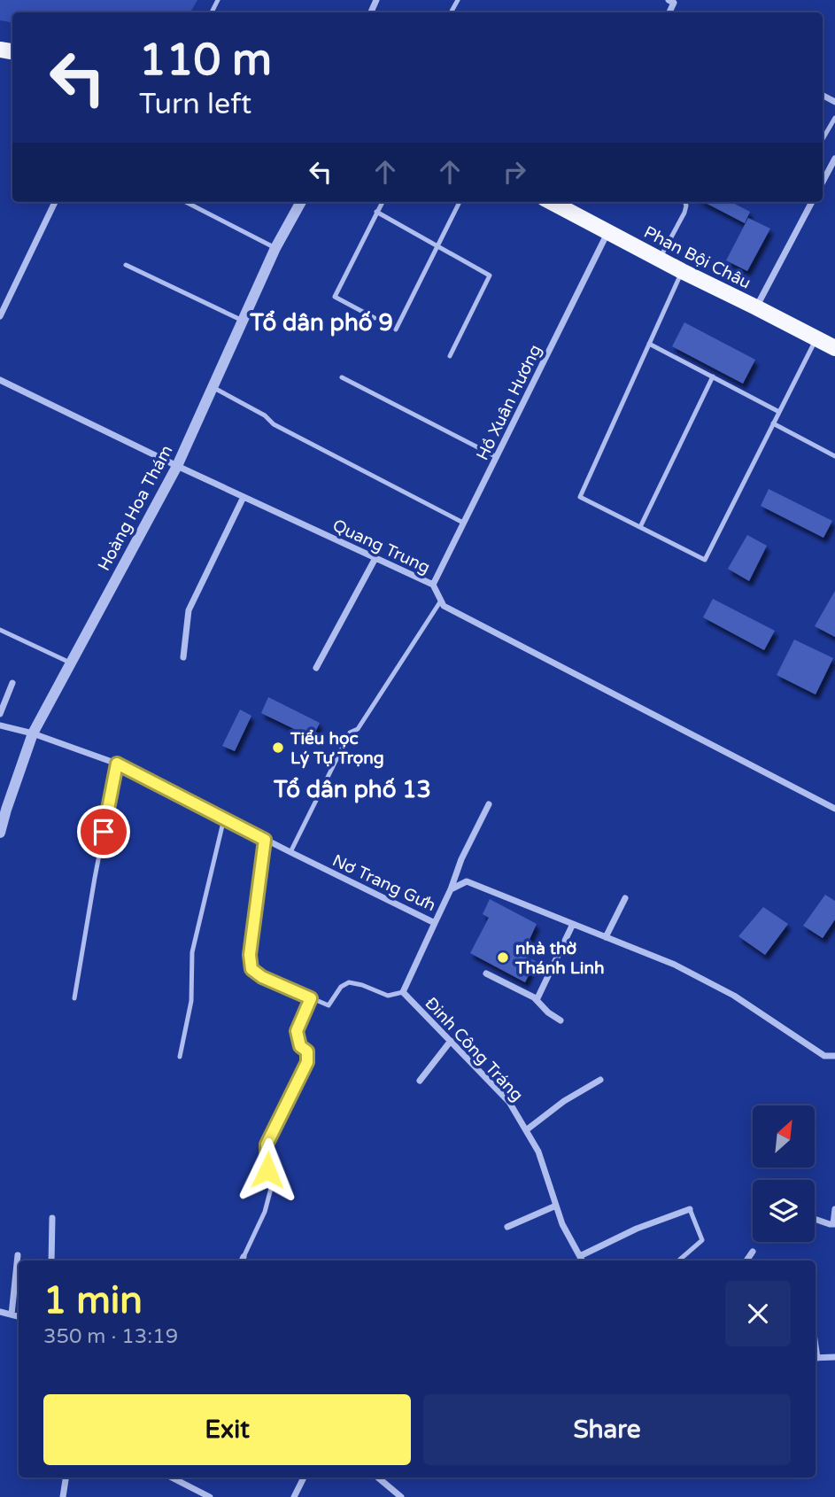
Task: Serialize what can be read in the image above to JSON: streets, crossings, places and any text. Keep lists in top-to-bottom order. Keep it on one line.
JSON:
{"streets":{"main road":["Phan Bội Châu"],"street":["Hồ Xuân Hương","Hoàng Hoa Thám","Quang Trung","Nơ Trang Gưh","Đinh Công Tráng"]},"crossings":[["Phan Bội Châu","Hồ Xuân Hương"],["Hồ Xuân Hương","Quang Trung"],["Hoàng Hoa Thám","Quang Trung"],["Hoàng Hoa Thám","Nơ Trang Gưh"],["Nơ Trang Gưh","Đinh Công Tráng"]],"districts":["Tổ dân phố 9","Tổ dân phố 13"],"places":["Tiểu học Lý Tự Trọng","nhà thờ Thánh Linh"],"north":"top right","page":{"turn":["110 m","Turn left"],"heading":["1 min","350 m · 13:19"],"buttons":["Exit","Share"]}}
